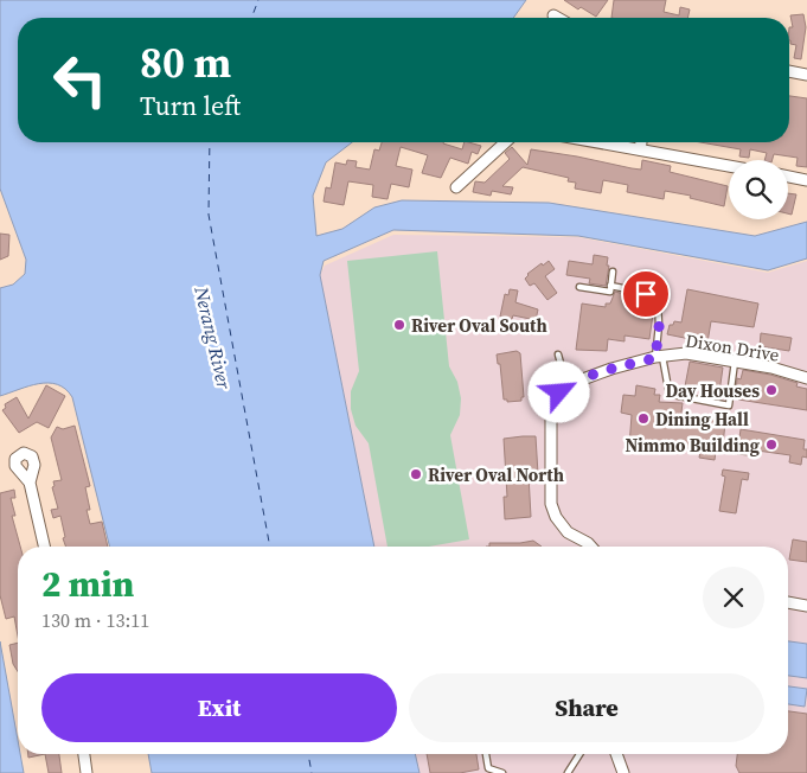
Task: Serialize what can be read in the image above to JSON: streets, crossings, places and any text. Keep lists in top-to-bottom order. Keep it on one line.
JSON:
{"streets":{"street":["Dixon Drive"]},"water":["Nerang River"],"places":["River Oval South","Day Houses","Dining Hall","Nimmo Building","River Oval North"],"page":{"turn":["80 m","Turn left"],"heading":["2 min","130 m · 13:11"],"buttons":["Exit","Share"]}}
